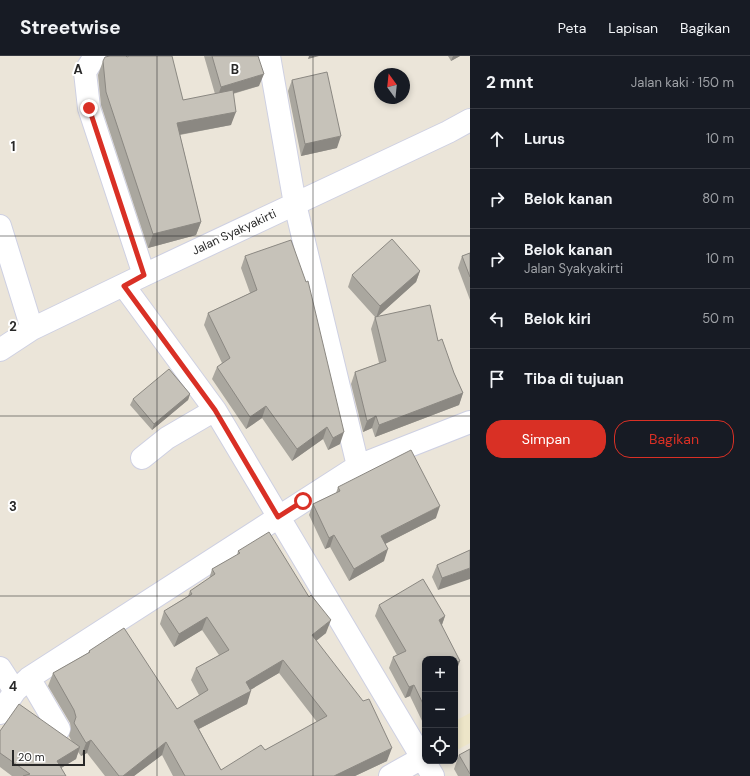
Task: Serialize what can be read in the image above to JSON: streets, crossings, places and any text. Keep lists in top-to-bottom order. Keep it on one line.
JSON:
{"streets":{"street":["Jalan Syakyakirti"]},"scale_bar":"20 m","north":"top","page":{"header":"Streetwise","nav":["Peta","Lapisan","Bagikan"],"heading":["2 mnt","Jalan kaki · 150 m"],"list":[["Lurus","10 m"],["Belok kanan","80 m"],["Belok kanan","Jalan Syakyakirti","10 m"],["Belok kiri","50 m"],"Tiba di tujuan"],"buttons":["Simpan","Bagikan"],"map_buttons":["+","−"],"scale":"20 m"},"grid":{"columns":["A","B"],"rows":["1","2","3","4"]}}
